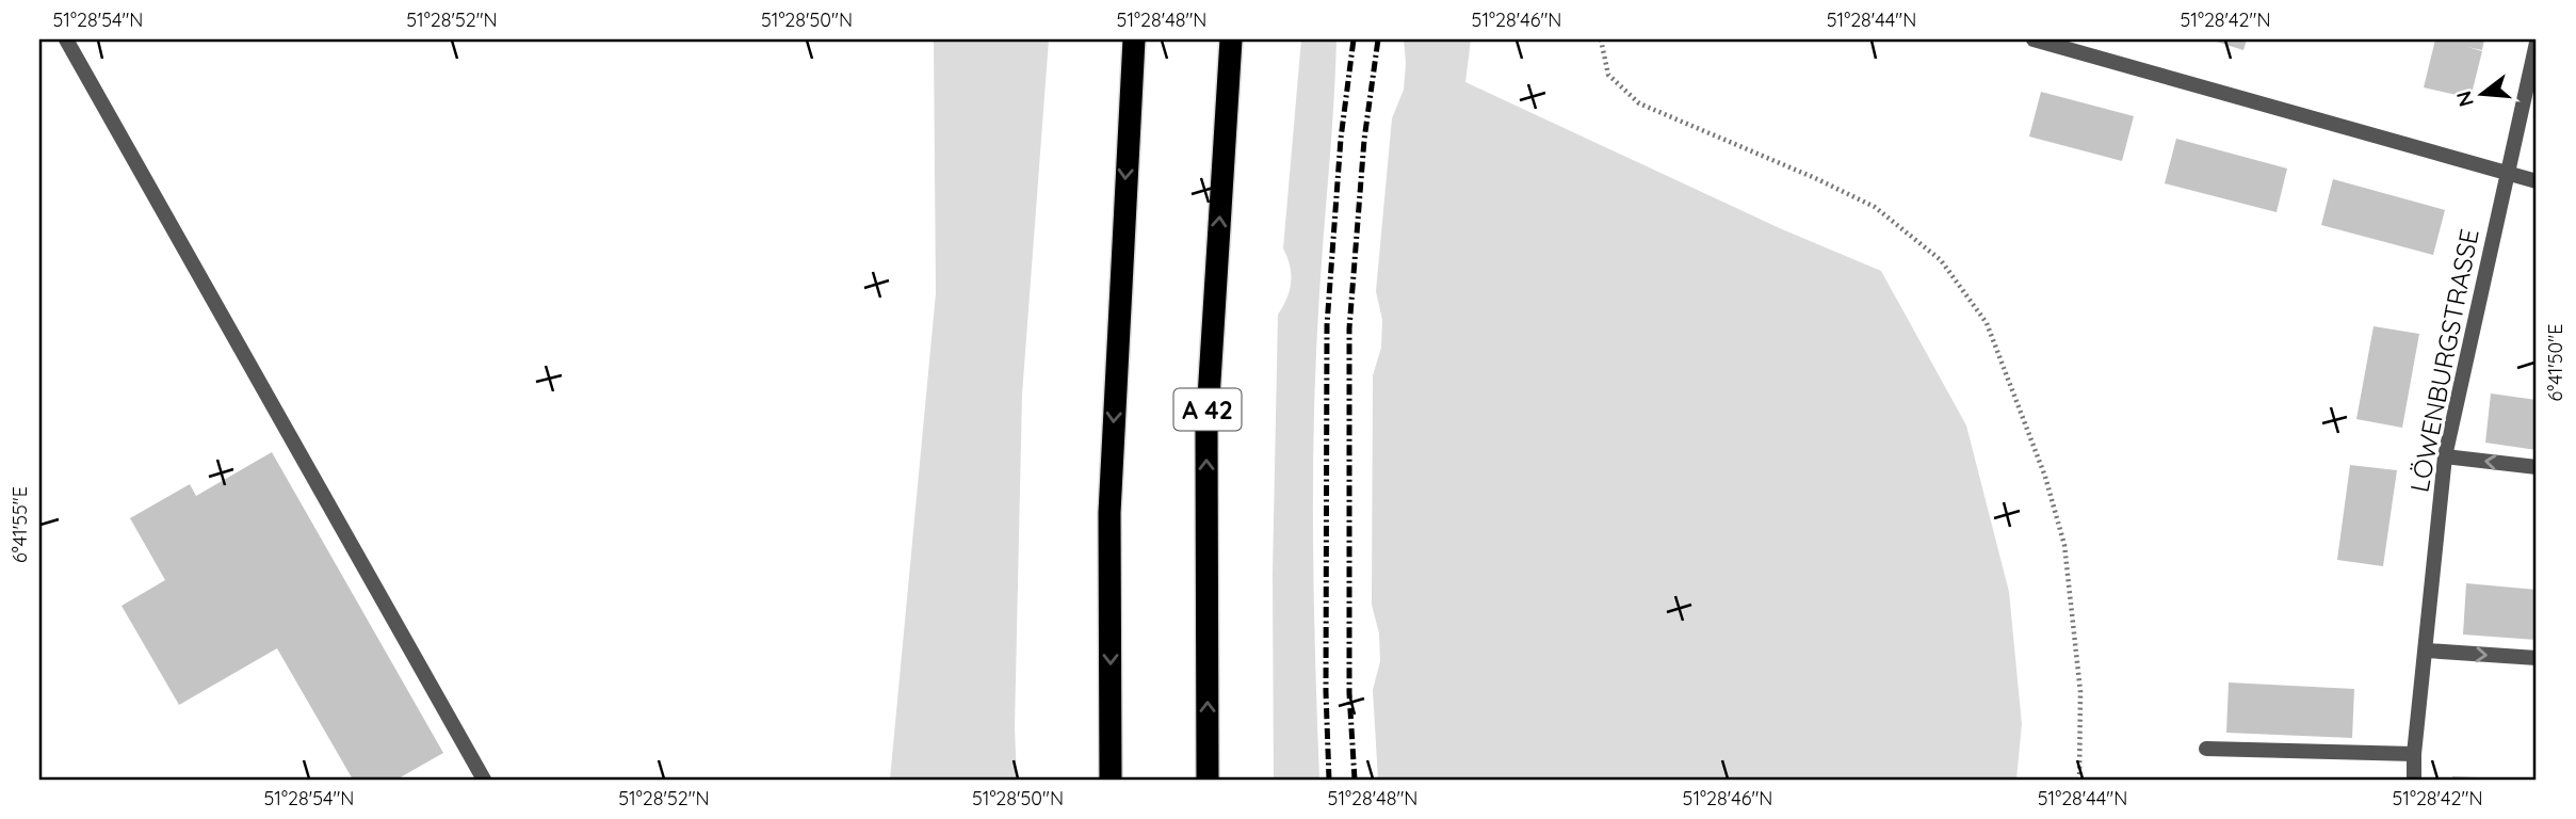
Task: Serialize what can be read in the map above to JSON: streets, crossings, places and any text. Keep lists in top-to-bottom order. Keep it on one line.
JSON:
{"streets":{"highway":["A 42"],"street":["LÖWENBURGSTRASSE"]},"north":"left","coordinates":["51°28'54\"N","51°28'52\"N","51°28'50\"N","51°28'48\"N","51°28'46\"N","51°28'44\"N","51°28'42\"N","6°41'50\"E","6°41'55\"E"]}
